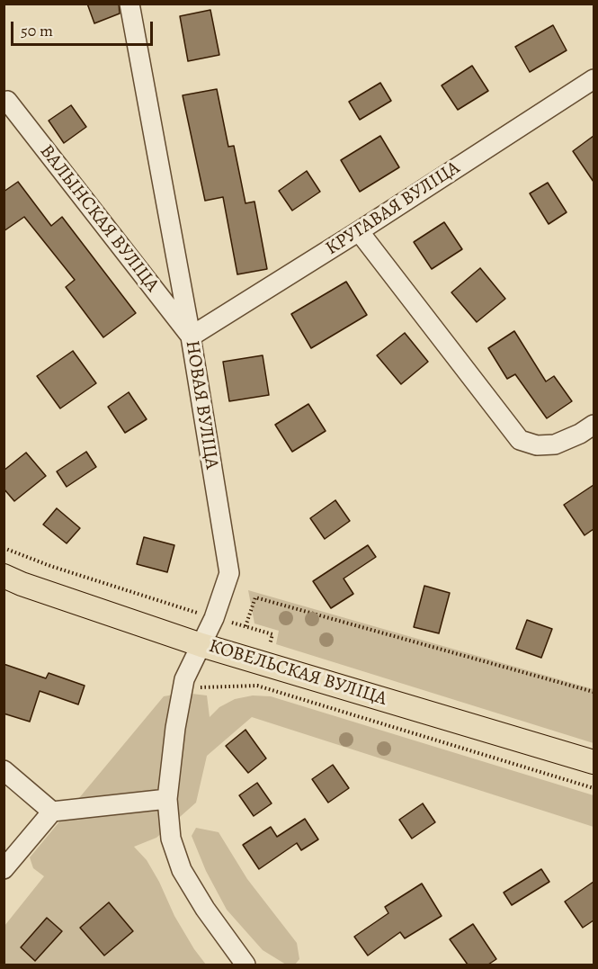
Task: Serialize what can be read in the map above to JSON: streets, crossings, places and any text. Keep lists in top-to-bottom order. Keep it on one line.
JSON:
{"streets":{"main road":["КОВЕЛЬСКАЯ ВУЛІЦА"],"street":["КРУГАВАЯ ВУЛІЦА","ВАЛЫНСКАЯ ВУЛІЦА","НОВАЯ ВУЛІЦА"]},"crossings":[["КРУГАВАЯ ВУЛІЦА","ВАЛЫНСКАЯ ВУЛІЦА"],["КРУГАВАЯ ВУЛІЦА","НОВАЯ ВУЛІЦА"],["ВАЛЫНСКАЯ ВУЛІЦА","НОВАЯ ВУЛІЦА"],["НОВАЯ ВУЛІЦА","КОВЕЛЬСКАЯ ВУЛІЦА"]],"scale_bar":"50 m"}
